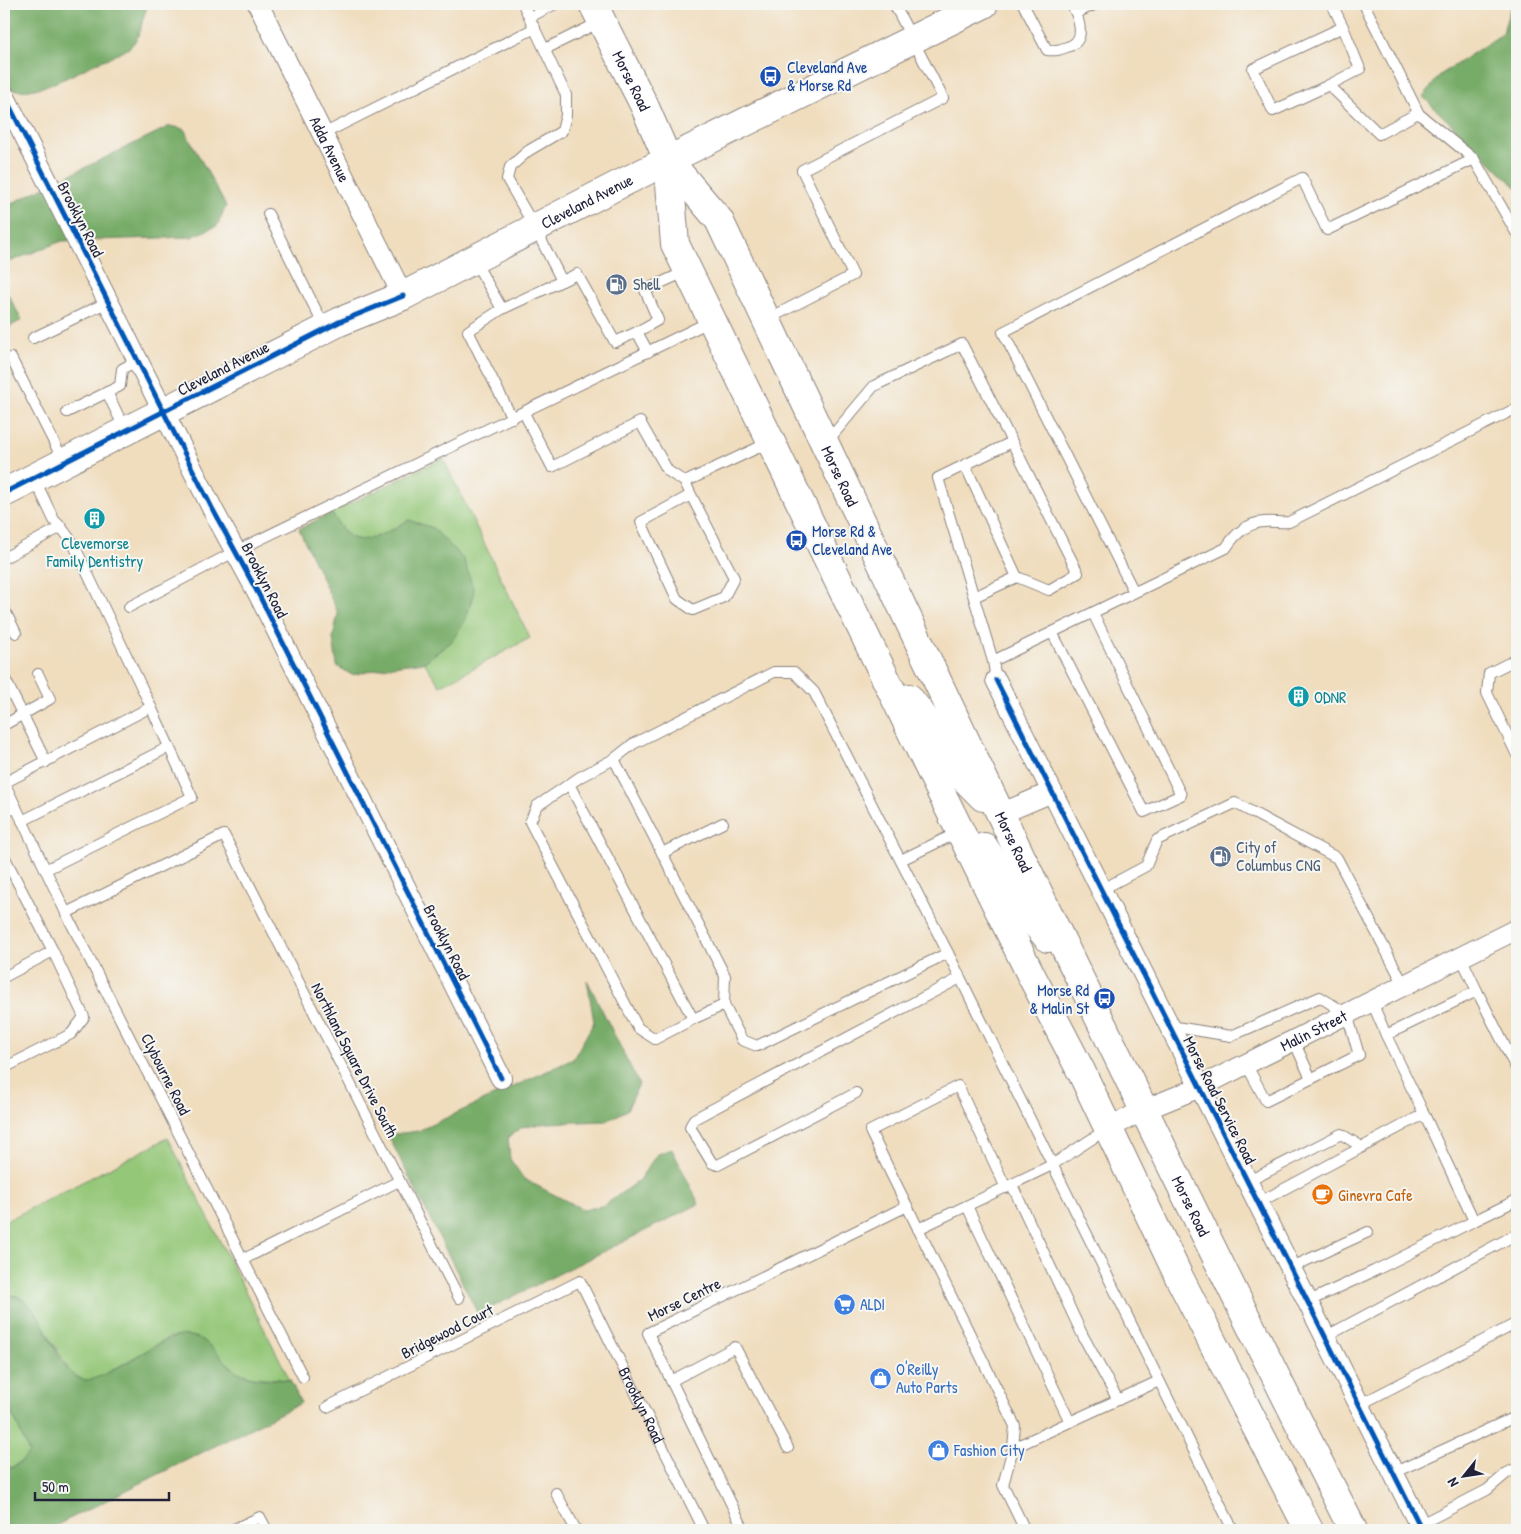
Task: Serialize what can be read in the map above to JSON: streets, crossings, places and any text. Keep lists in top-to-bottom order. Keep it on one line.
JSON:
{"streets":{"main road":["Morse Road","Cleveland Avenue"],"street":["Adda Avenue","Brooklyn Road","Malin Street","Morse Road Service Road"],"lane":["Northland Square Drive South","Clybourne Road","Morse Centre","Bridgewood Court"]},"crossings":[["Morse Road","Cleveland Avenue"],["Morse Road","Malin Street"],["Adda Avenue","Cleveland Avenue"],["Cleveland Avenue","Brooklyn Road"],["Brooklyn Road","Bridgewood Court"],["Malin Street","Morse Road Service Road"],["Northland Square Drive South","Clybourne Road"]],"places":{"bus stop":["Cleveland Ave & Morse Rd","Morse Rd & Cleveland Ave","Morse Rd & Malin St"],"fuel station":["Shell","City of Columbus CNG"],"building":["Clevemorse Family Dentistry","ODNR"],"cafe":["Ginevra Cafe"],"supermarket":["ALDI"],"shop":["O'Reilly Auto Parts","Fashion City"]},"scale_bar":"50 m","north":"bottom left"}
